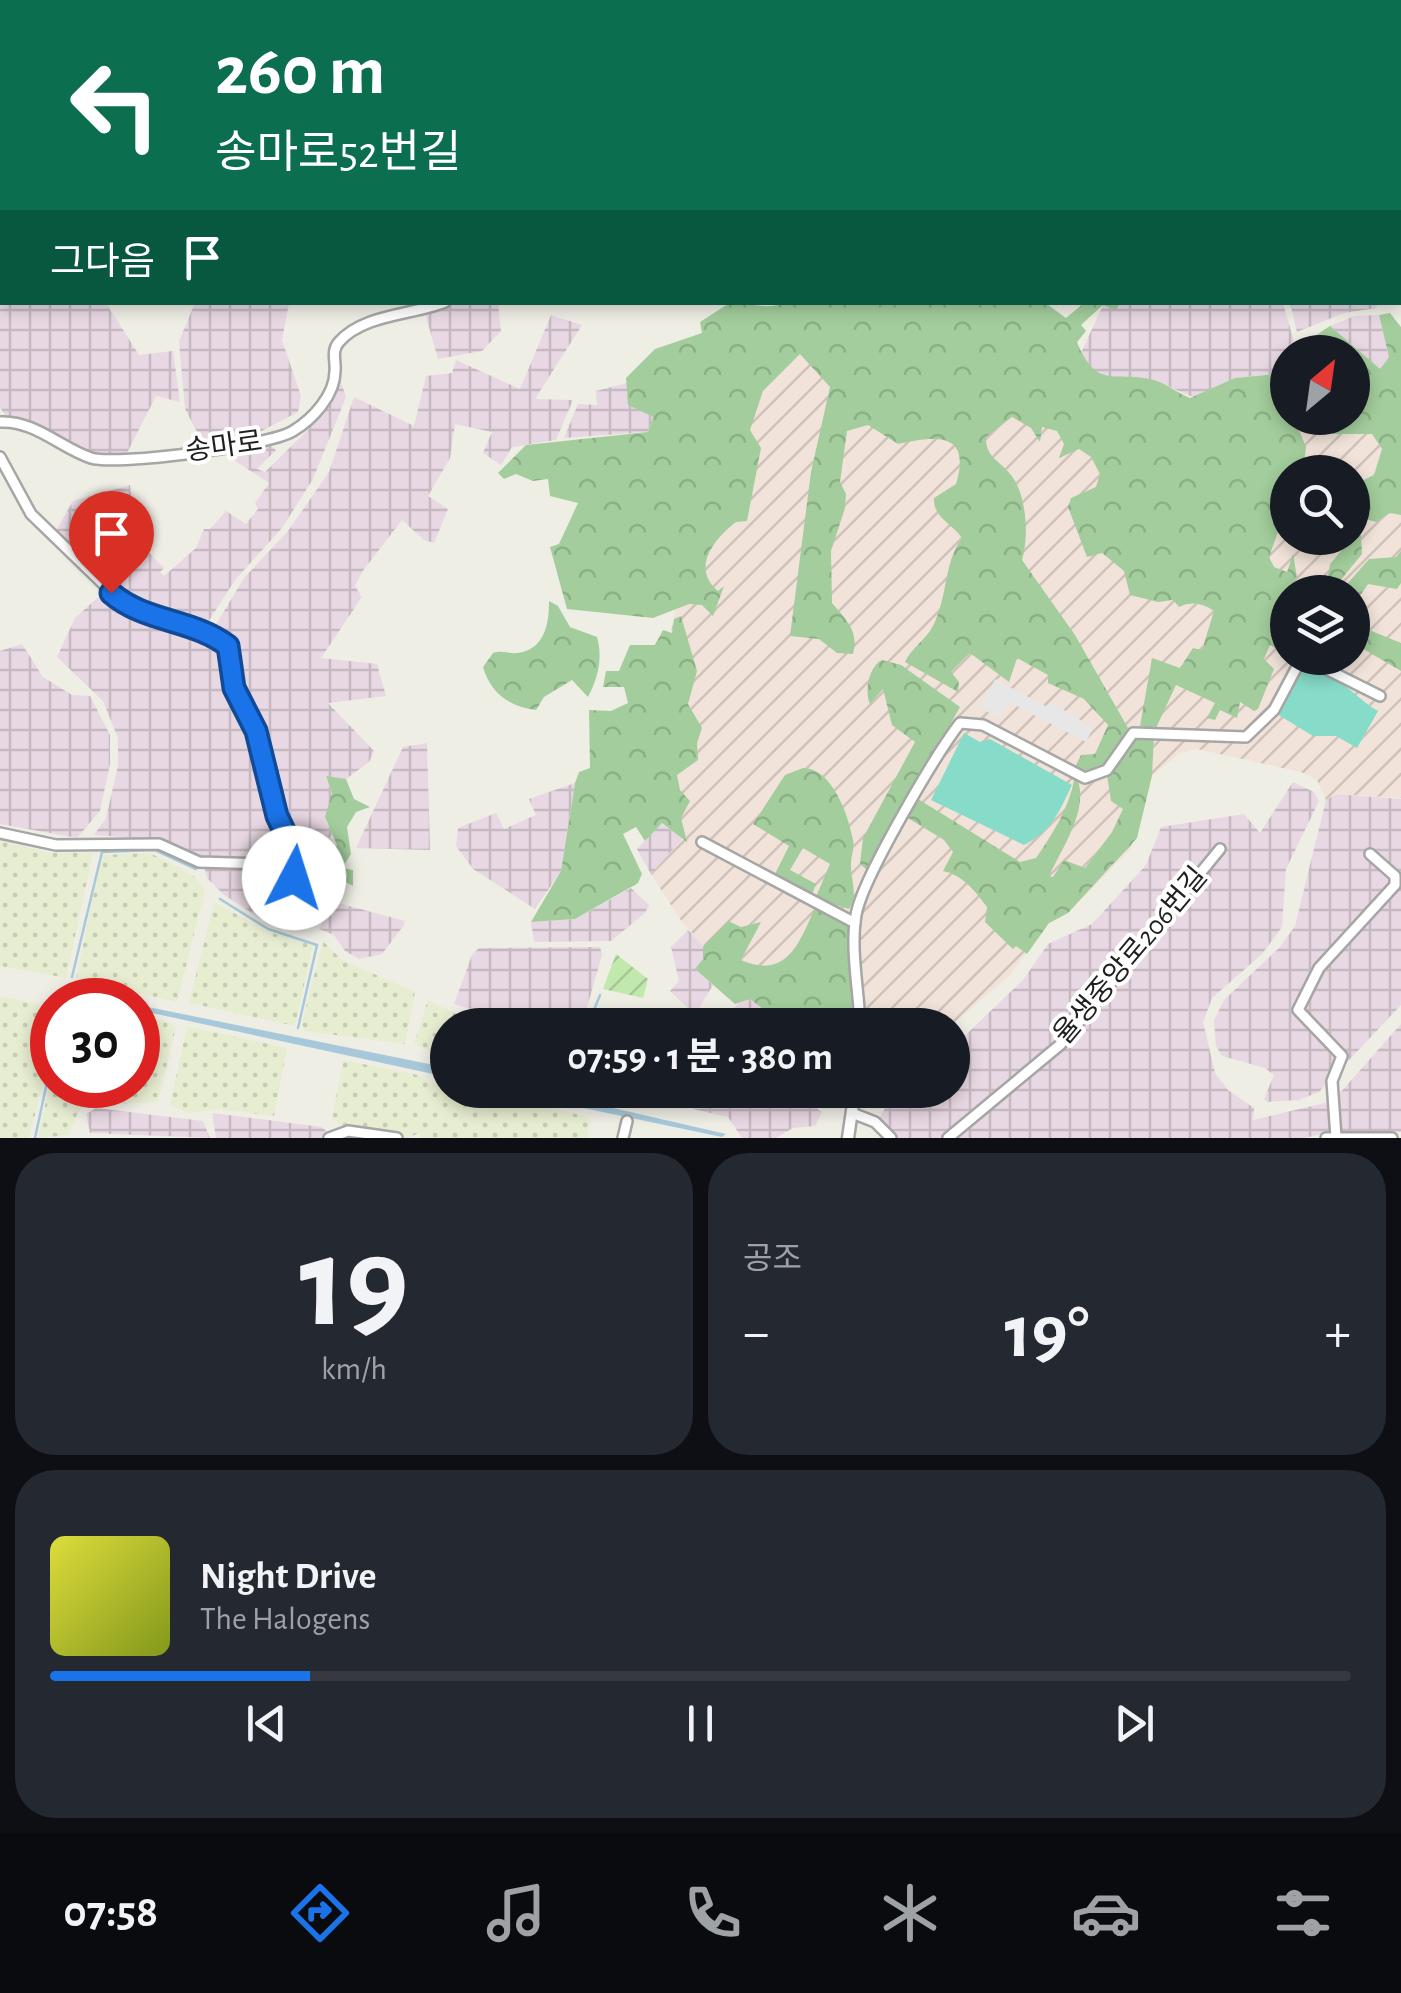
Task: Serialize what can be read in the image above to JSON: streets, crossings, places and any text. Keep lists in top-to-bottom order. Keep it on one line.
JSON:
{"streets":{"street":["송마로","율생중앙로206번길"]},"north":"top right","page":{"turn":["260 m","송마로52번길"],"then":"그다음","limit":"30","trip":"07:59 · 1 분 · 380 m","tile":[["19","km/h"],"공조"],"heat":["−","19°","+"],"song":["Night Drive","The Halogens"],"tabs":"07:58"}}
